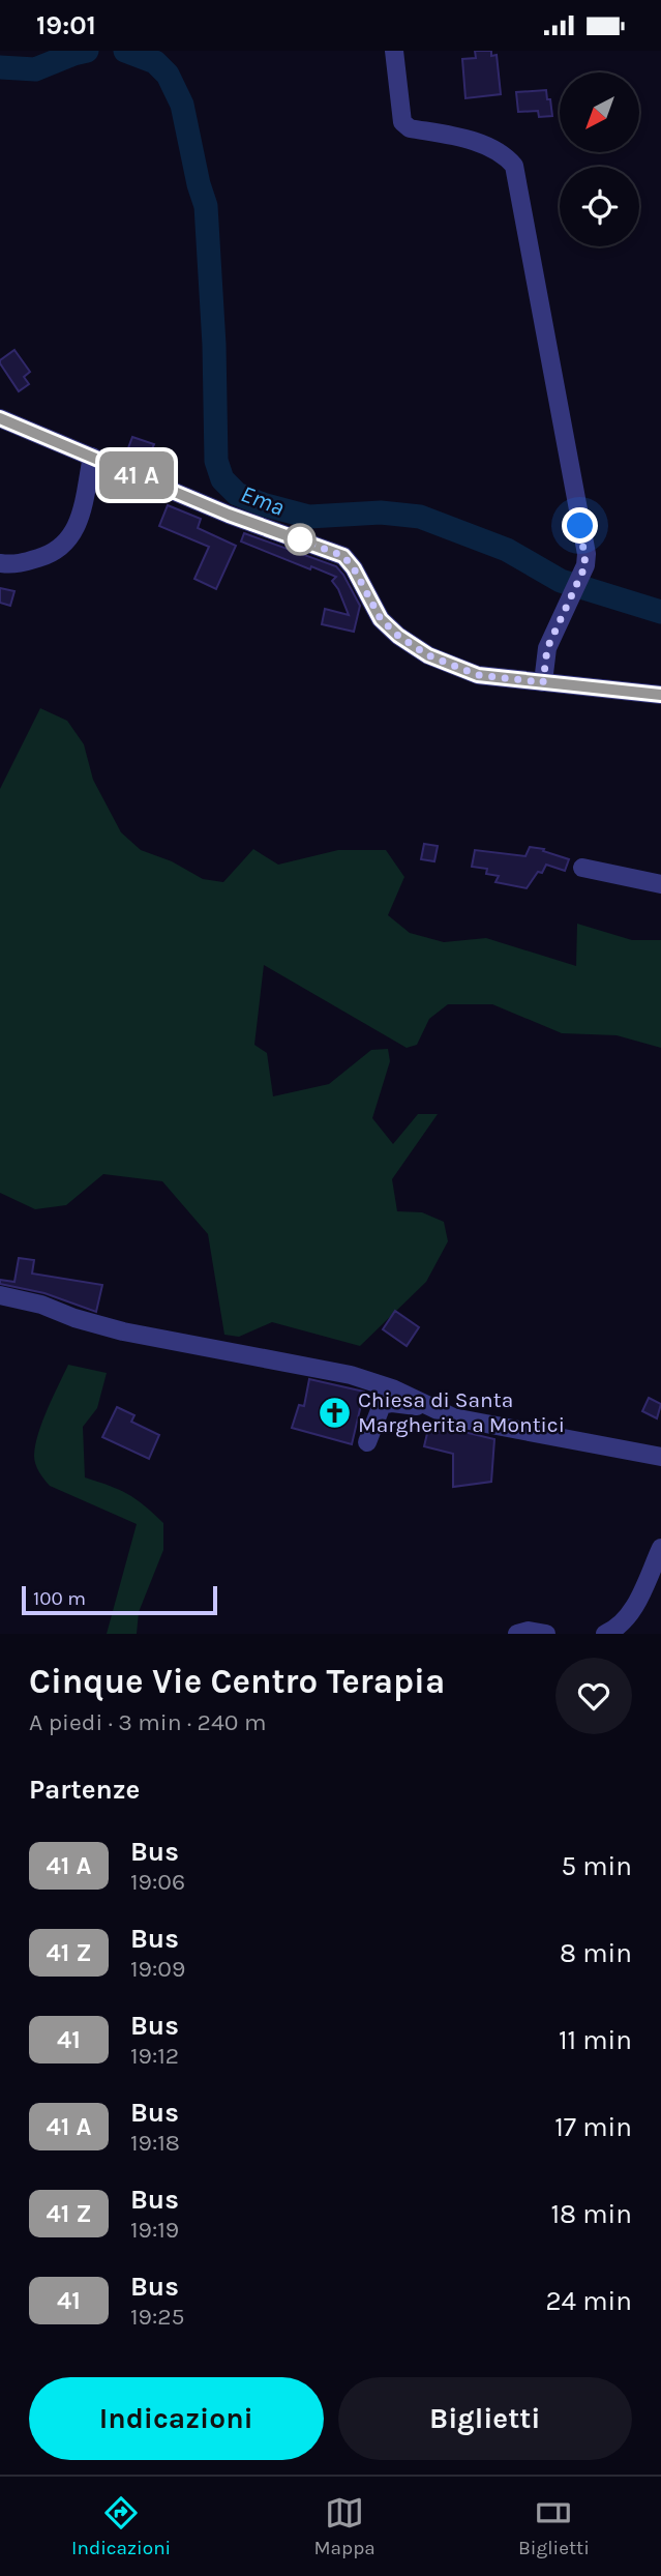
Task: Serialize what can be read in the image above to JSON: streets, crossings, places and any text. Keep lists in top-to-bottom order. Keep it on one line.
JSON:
{"water":["Ema"],"places":{"church":["Chiesa di Santa Margherita a Montici"]},"scale_bar":"100 m","north":"bottom left","page":{"status":"19:01","on_map":"41 A","scale":"100 m","heading":[["Cinque Vie Centro Terapia","A piedi · 3 min · 240 m"],"Partenze"],"list":[{"mark":"41 A","name":"Bus","note":"19:06","value":"5 min"},{"mark":"41 Z","name":"Bus","note":"19:09","value":"8 min"},{"mark":"41","name":"Bus","note":"19:12","value":"11 min"},{"mark":"41 A","name":"Bus","note":"19:18","value":"17 min"},{"mark":"41 Z","name":"Bus","note":"19:19","value":"18 min"},{"mark":"41","name":"Bus","note":"19:25","value":"24 min"}],"buttons":["Indicazioni","Biglietti"],"tabs":["Indicazioni","Mappa","Biglietti"]}}
